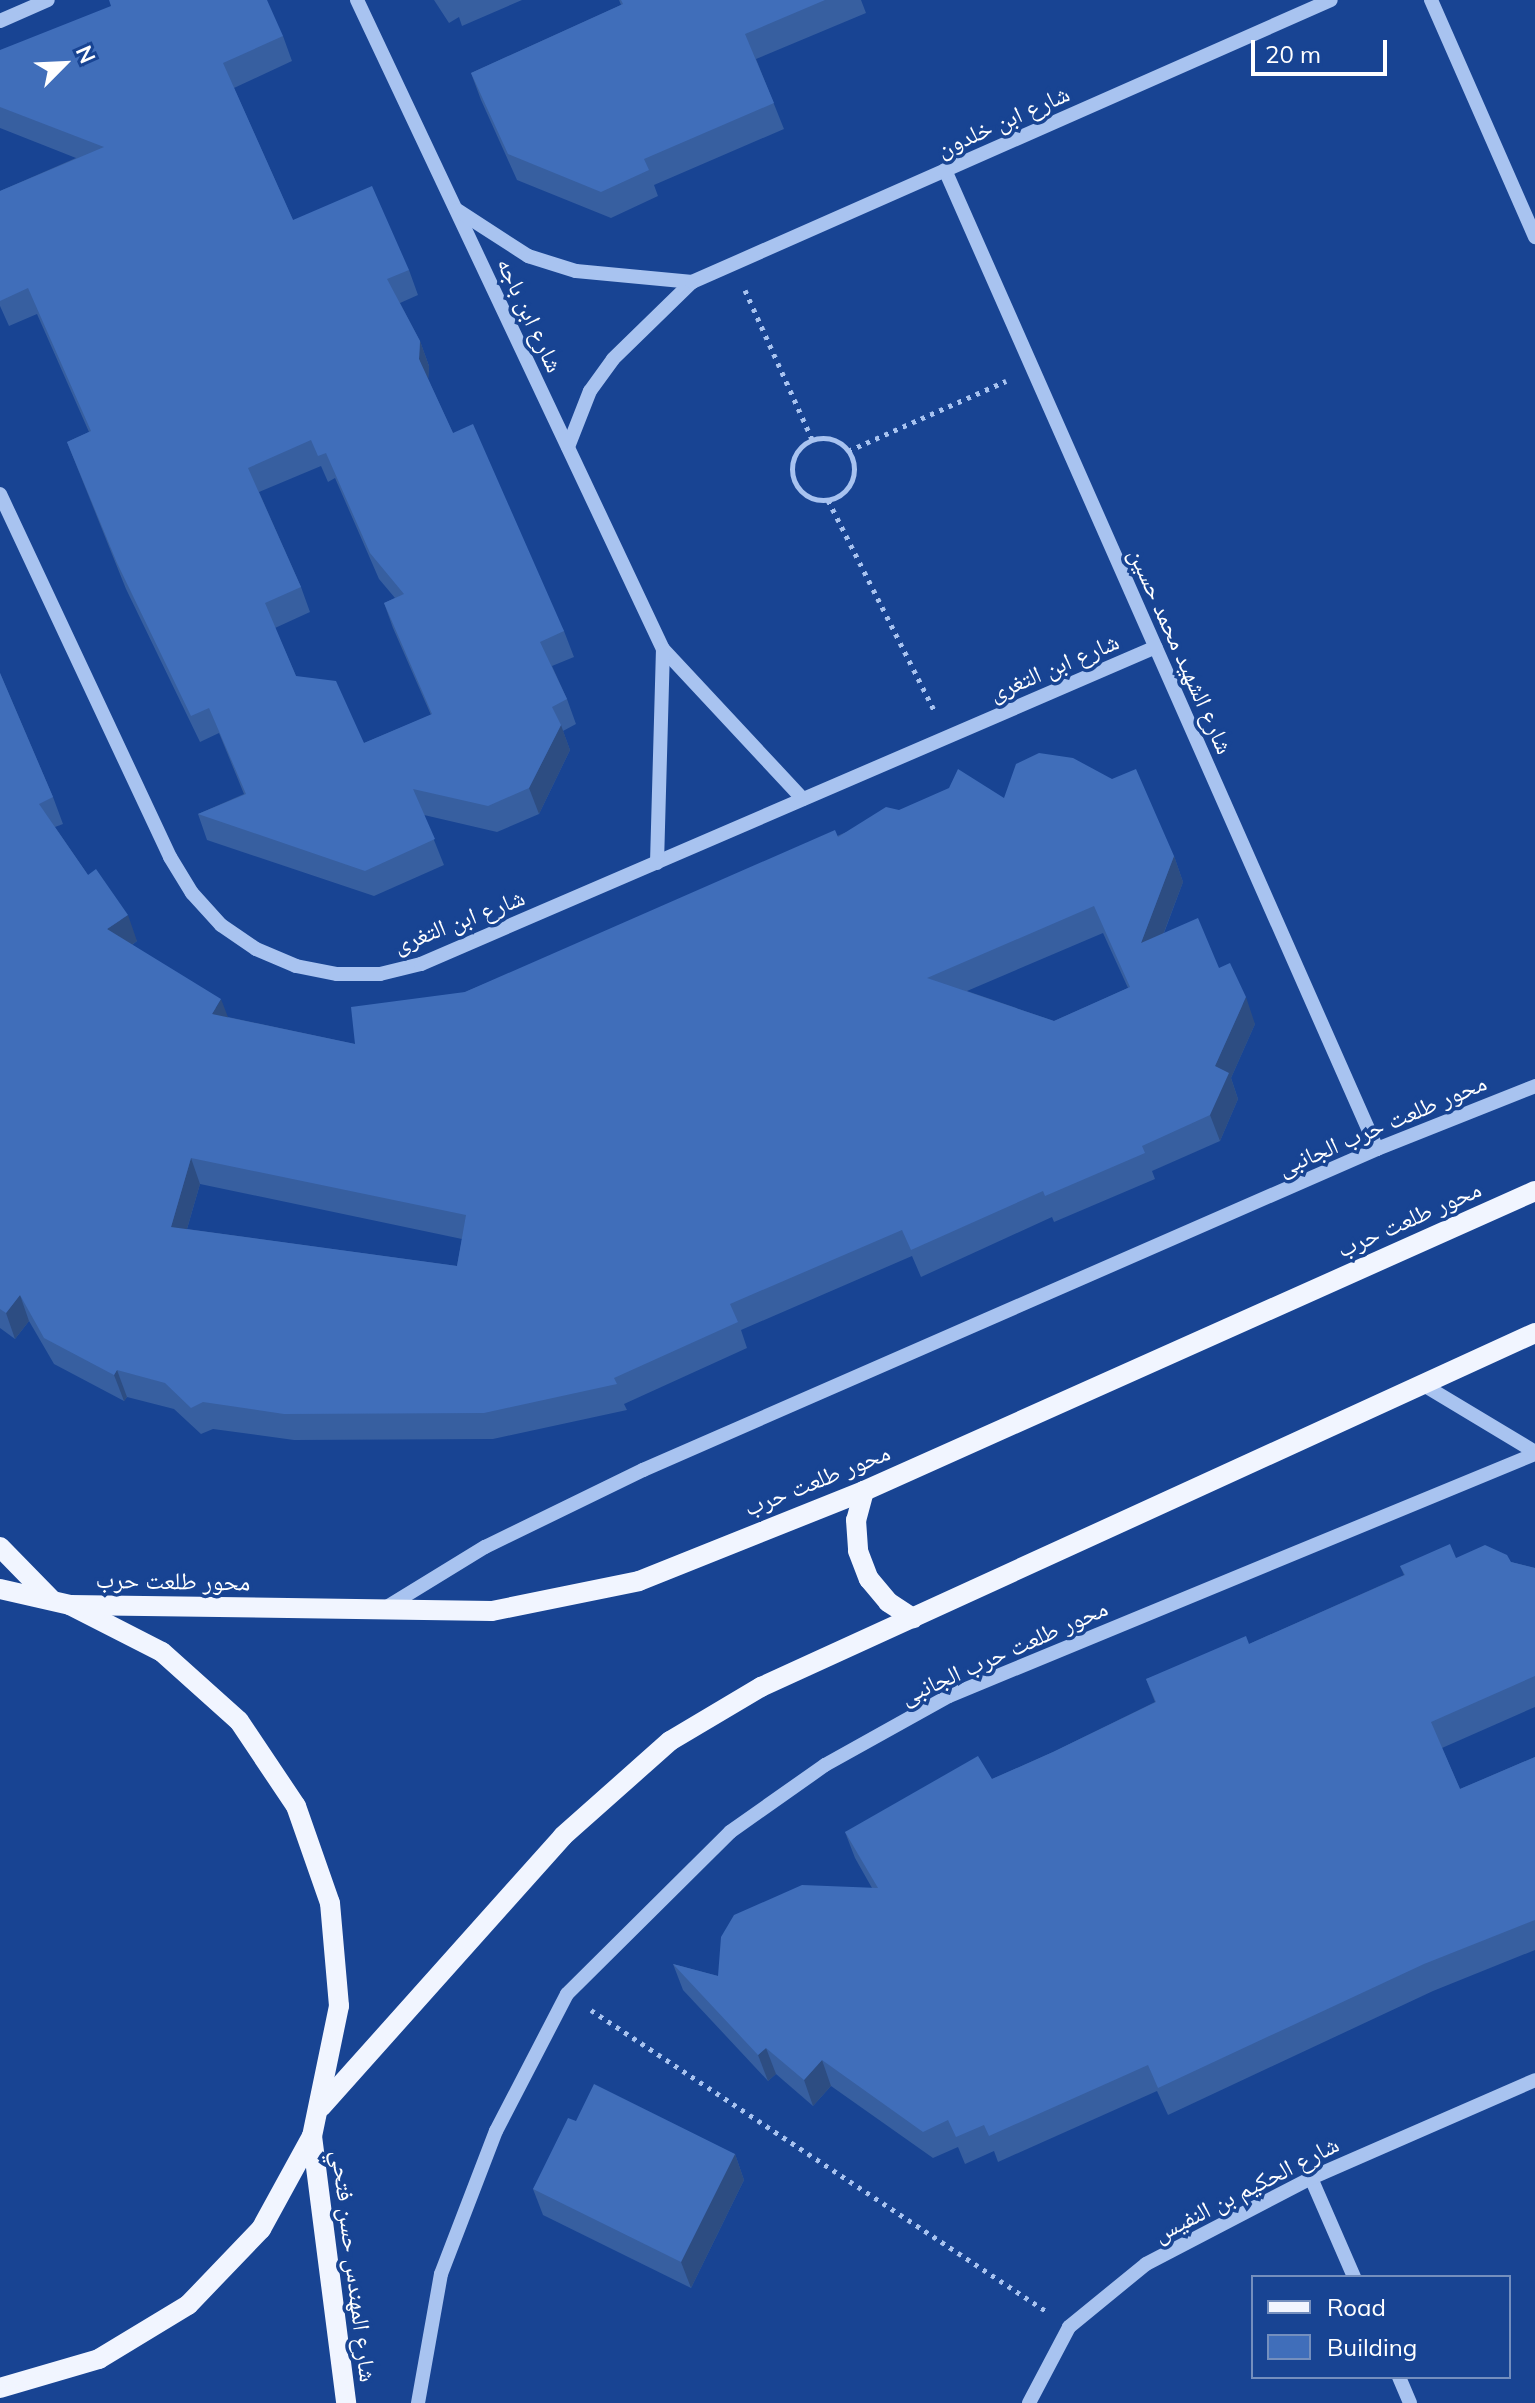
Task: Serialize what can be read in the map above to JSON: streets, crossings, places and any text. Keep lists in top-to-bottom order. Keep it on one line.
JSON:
{"streets":{"main road":["محور طلعت حرب","شارع المهندس حسن فتحي"],"street":["شارع ابن خلدون","شارع ابن باجه","شارع الشهيد محمد حسين","شارع ابن التغرى","محور طلعت حرب الجانبى","شارع الحكيم بن النفيس"]},"crossings":[["شارع ابن خلدون","شارع ابن باجه"],["شارع ابن خلدون","شارع الشهيد محمد حسين"],["شارع ابن باجه","شارع ابن التغرى"],["شارع الشهيد محمد حسين","شارع ابن التغرى"],["شارع الشهيد محمد حسين","محور طلعت حرب الجانبى"],["محور طلعت حرب الجانبى","محور طلعت حرب"]],"legend":["Road","Building"],"scale_bar":"20 m","north":"top right"}
